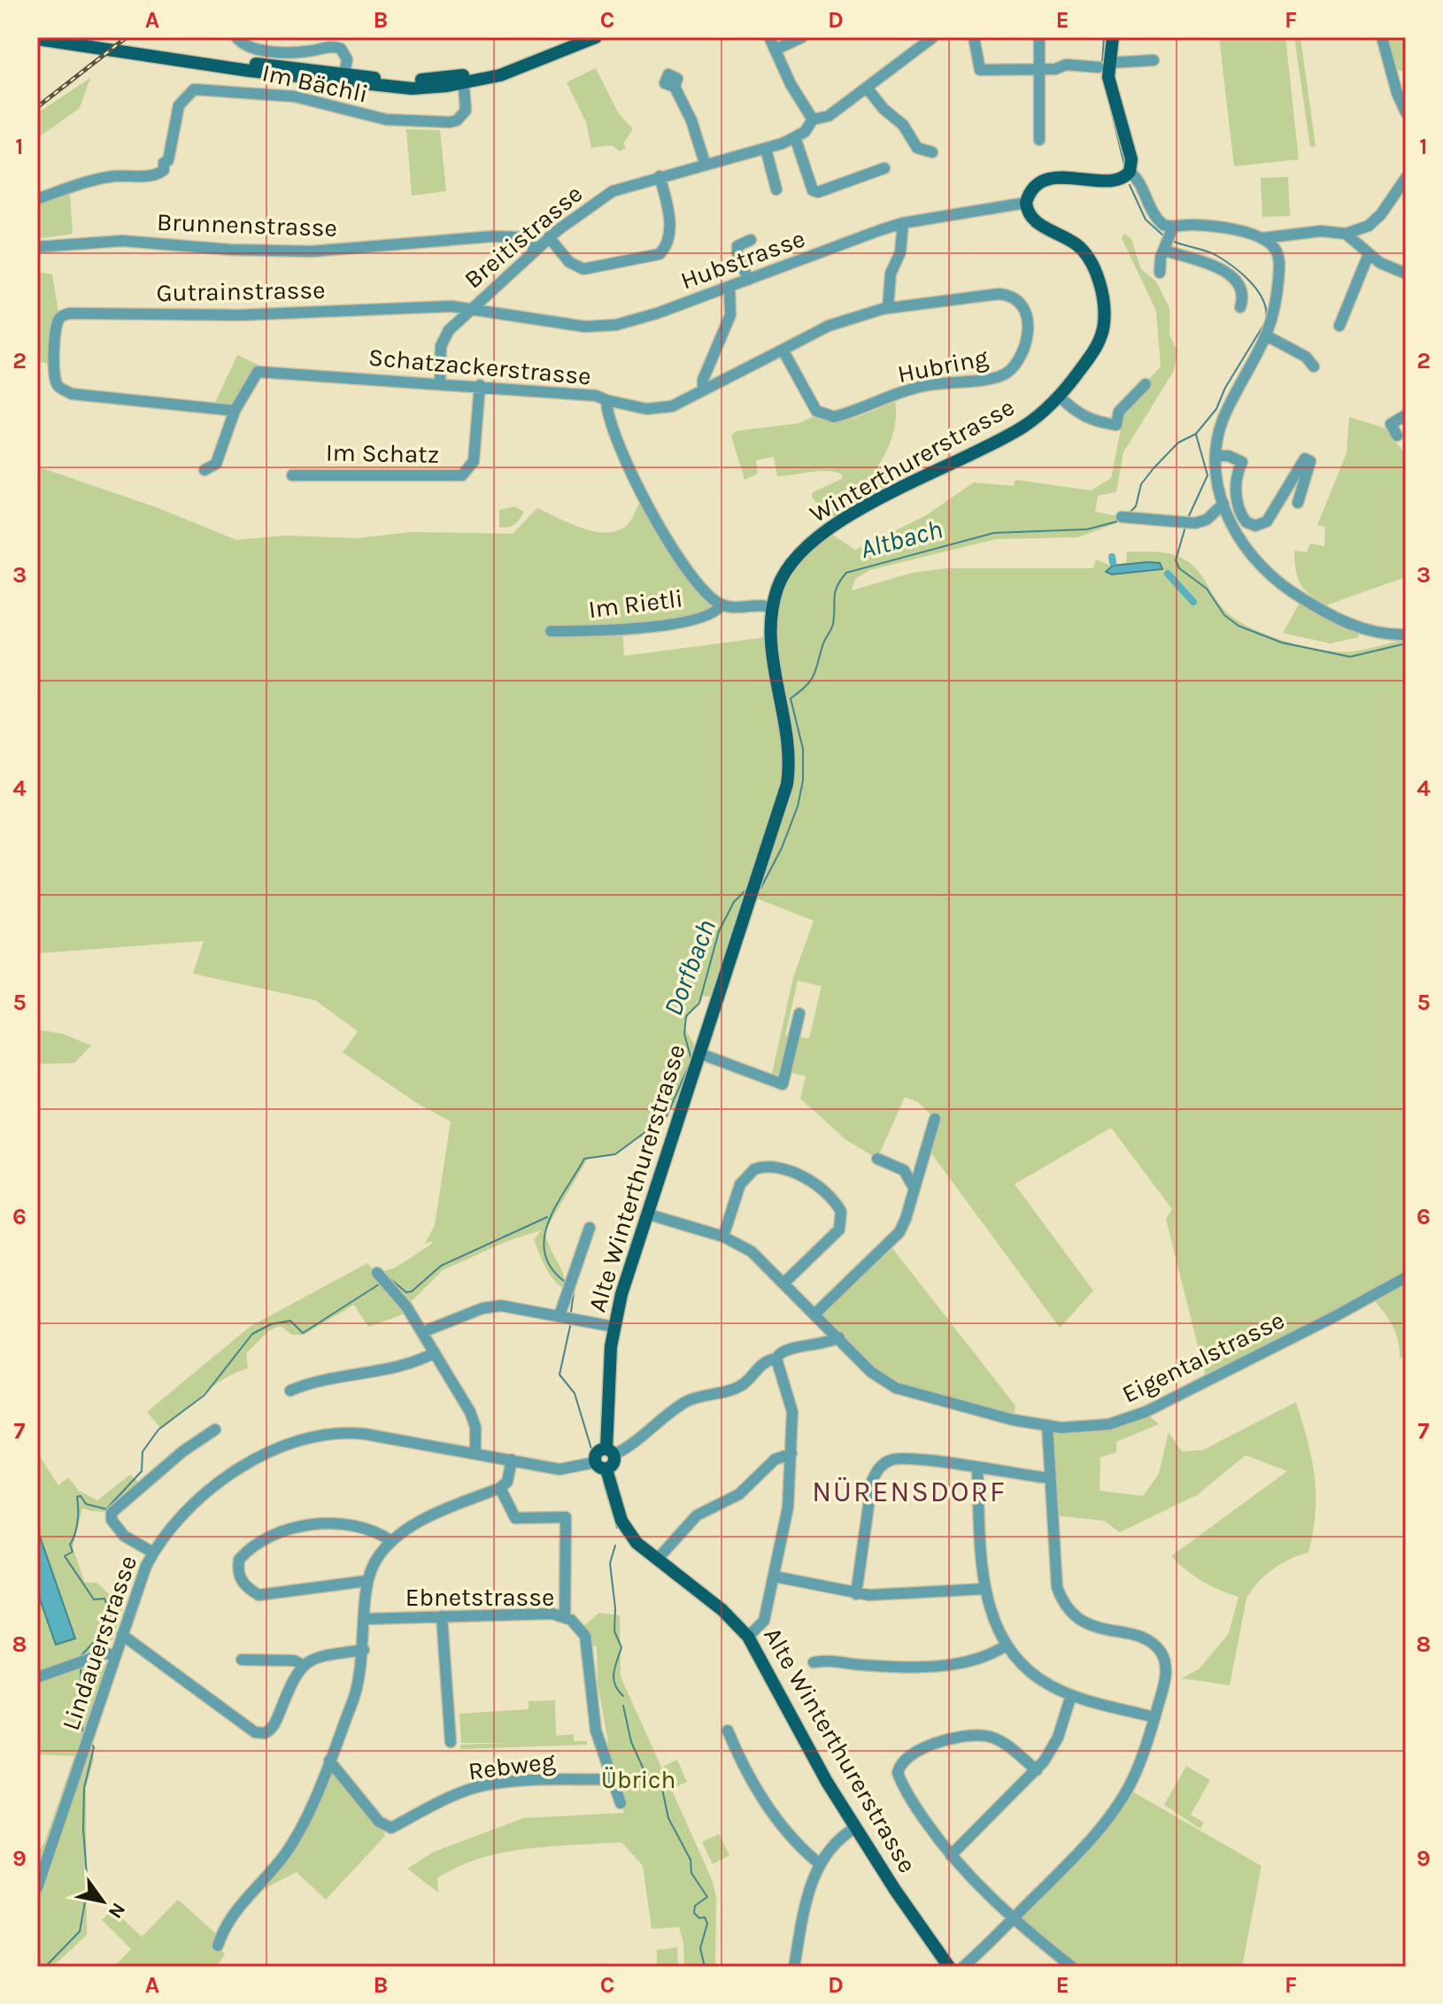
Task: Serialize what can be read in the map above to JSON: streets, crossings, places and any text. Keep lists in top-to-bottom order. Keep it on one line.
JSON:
{"streets":{"main road":["Winterthurerstrasse","Alte Winterthurerstrasse"],"street":["Im Bächli","Brunnenstrasse","Breitistrasse","Hubstrasse","Gutrainstrasse","Hubring","Schatzackerstrasse","Im Schatz","Im Rietli","Eigentalstrasse","Ebnetstrasse","Lindauerstrasse","Rebweg"]},"crossings":[["Brunnenstrasse","Breitistrasse"],["Breitistrasse","Hubstrasse"],["Breitistrasse","Gutrainstrasse"],["Breitistrasse","Schatzackerstrasse"],["Hubstrasse","Gutrainstrasse"],["Hubstrasse","Winterthurerstrasse"],["Gutrainstrasse","Schatzackerstrasse"],["Schatzackerstrasse","Im Schatz"],["Schatzackerstrasse","Im Rietli"],["Winterthurerstrasse","Alte Winterthurerstrasse"],["Alte Winterthurerstrasse","Eigentalstrasse"],["Alte Winterthurerstrasse","Lindauerstrasse"],["Ebnetstrasse","Rebweg"]],"districts":["NÜRENSDORF"],"water":["Altbach","Dorfbach"],"parks":["Übrich"],"north":"bottom right","grid":{"columns":["A","B","C","D","E","F"],"rows":["1","2","3","4","5","6","7","8","9"]}}
